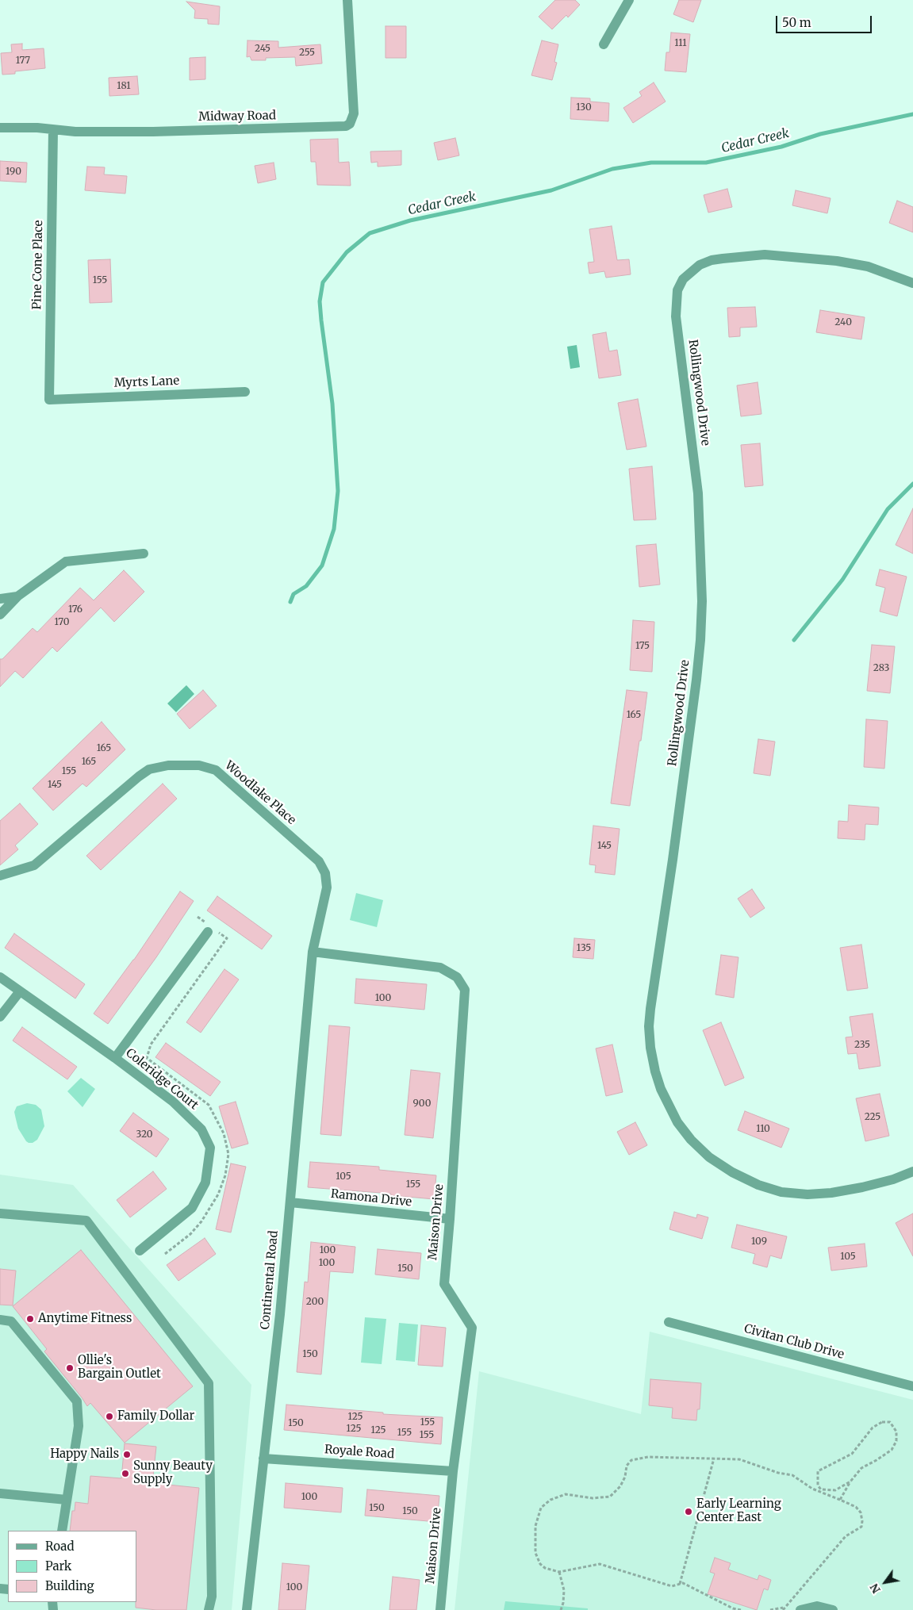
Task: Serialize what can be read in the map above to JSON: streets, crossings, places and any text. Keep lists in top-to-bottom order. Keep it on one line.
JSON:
{"streets":{"street":["Midway Road","Pine Cone Place","Myrts Lane","Rollingwood Drive","Woodlake Place","Coleridge Court","Ramona Drive","Maison Drive","Continental Road","Civitan Club Drive","Royale Road"]},"crossings":[["Midway Road","Pine Cone Place"],["Pine Cone Place","Myrts Lane"],["Woodlake Place","Maison Drive"],["Woodlake Place","Continental Road"],["Ramona Drive","Maison Drive"],["Ramona Drive","Continental Road"],["Maison Drive","Continental Road"],["Maison Drive","Royale Road"],["Continental Road","Royale Road"]],"water":["Cedar Creek"],"places":["Anytime Fitness","Ollie's Bargain Outlet","Family Dollar","Happy Nails","Sunny Beauty Supply","Early Learning Center East"],"house_numbers":["111","245","255","177","181","130","190","155","240","176","170","175","283","165","165","165","155","145","145","135","100","235","900","225","110","320","105","155","109","100","105","100","150","200","150","125","155","150","125","125","155","155","100","150","150","100"],"legend":["Road","Park","Building"],"scale_bar":"50 m","north":"bottom left"}
